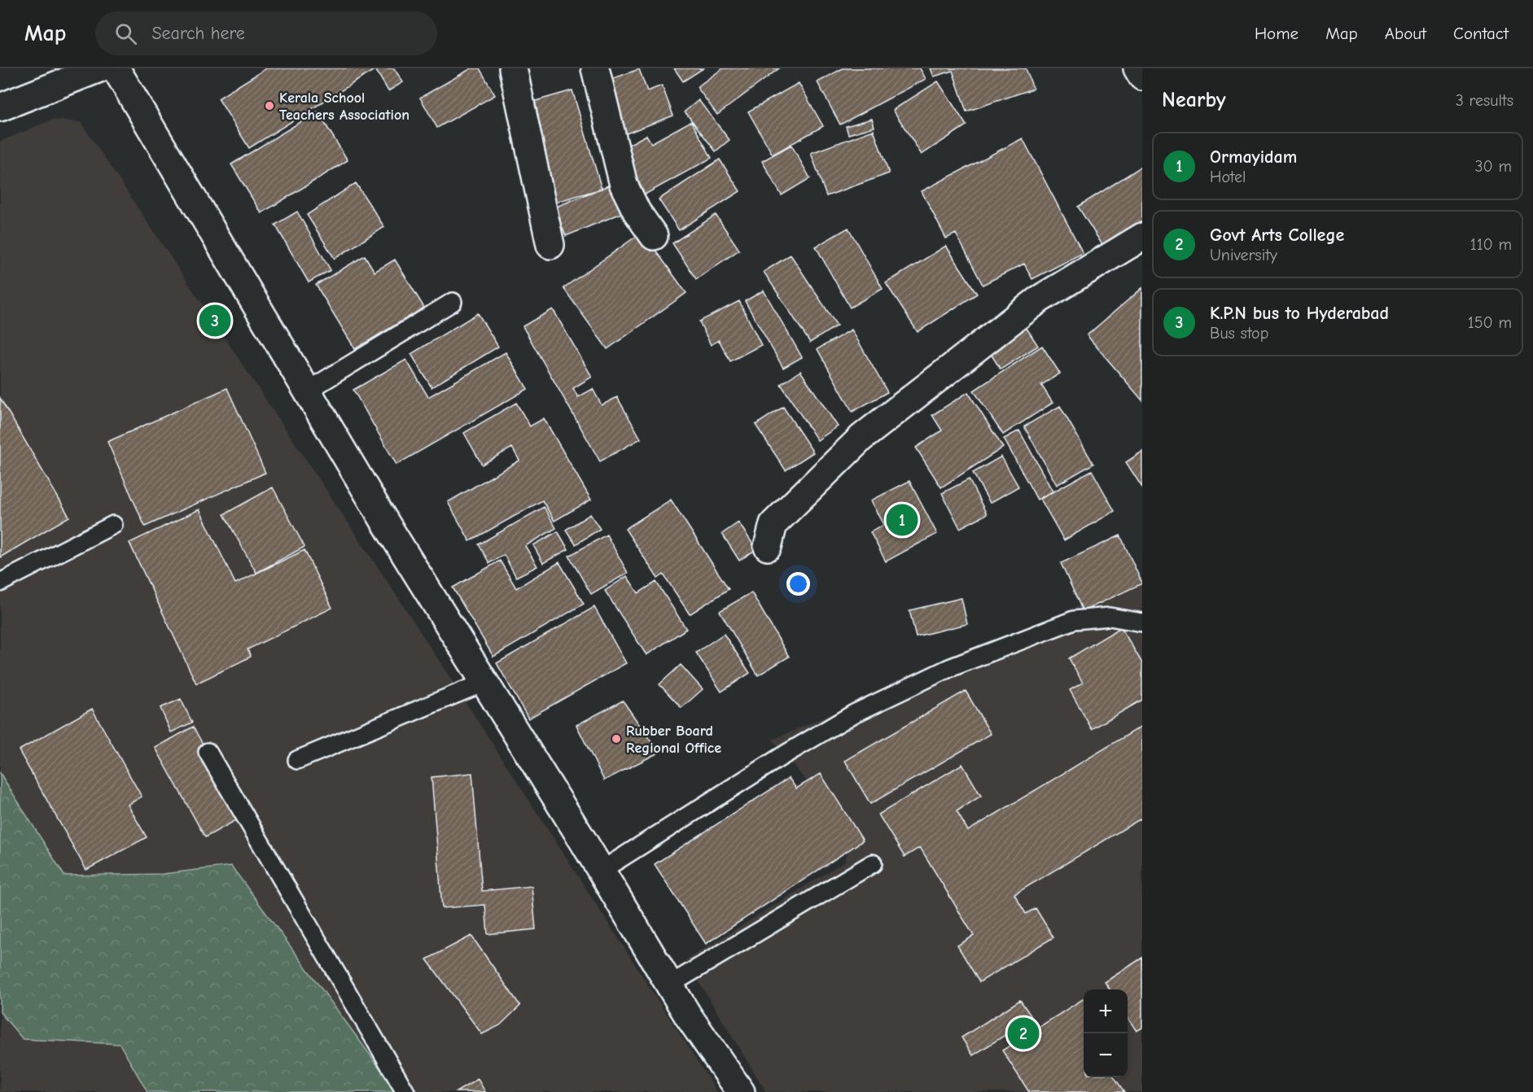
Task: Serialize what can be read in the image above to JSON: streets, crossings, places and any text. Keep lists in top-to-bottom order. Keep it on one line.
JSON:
{"places":["Kerala School Teachers Association","Rubber Board Regional Office"],"page":{"header":"Map","search":"Search here","nav":["Home","Map","About","Contact"],"heading":["Nearby","3 results"],"list":[{"mark":"1","name":"Ormayidam","note":"Hotel","value":"30 m"},{"mark":"2","name":"Govt Arts College","note":"University","value":"110 m"},{"mark":"3","name":"K.P.N bus to Hyderabad","note":"Bus stop","value":"150 m"}],"pins":["3","1","2"],"map_buttons":["+","−"]}}
